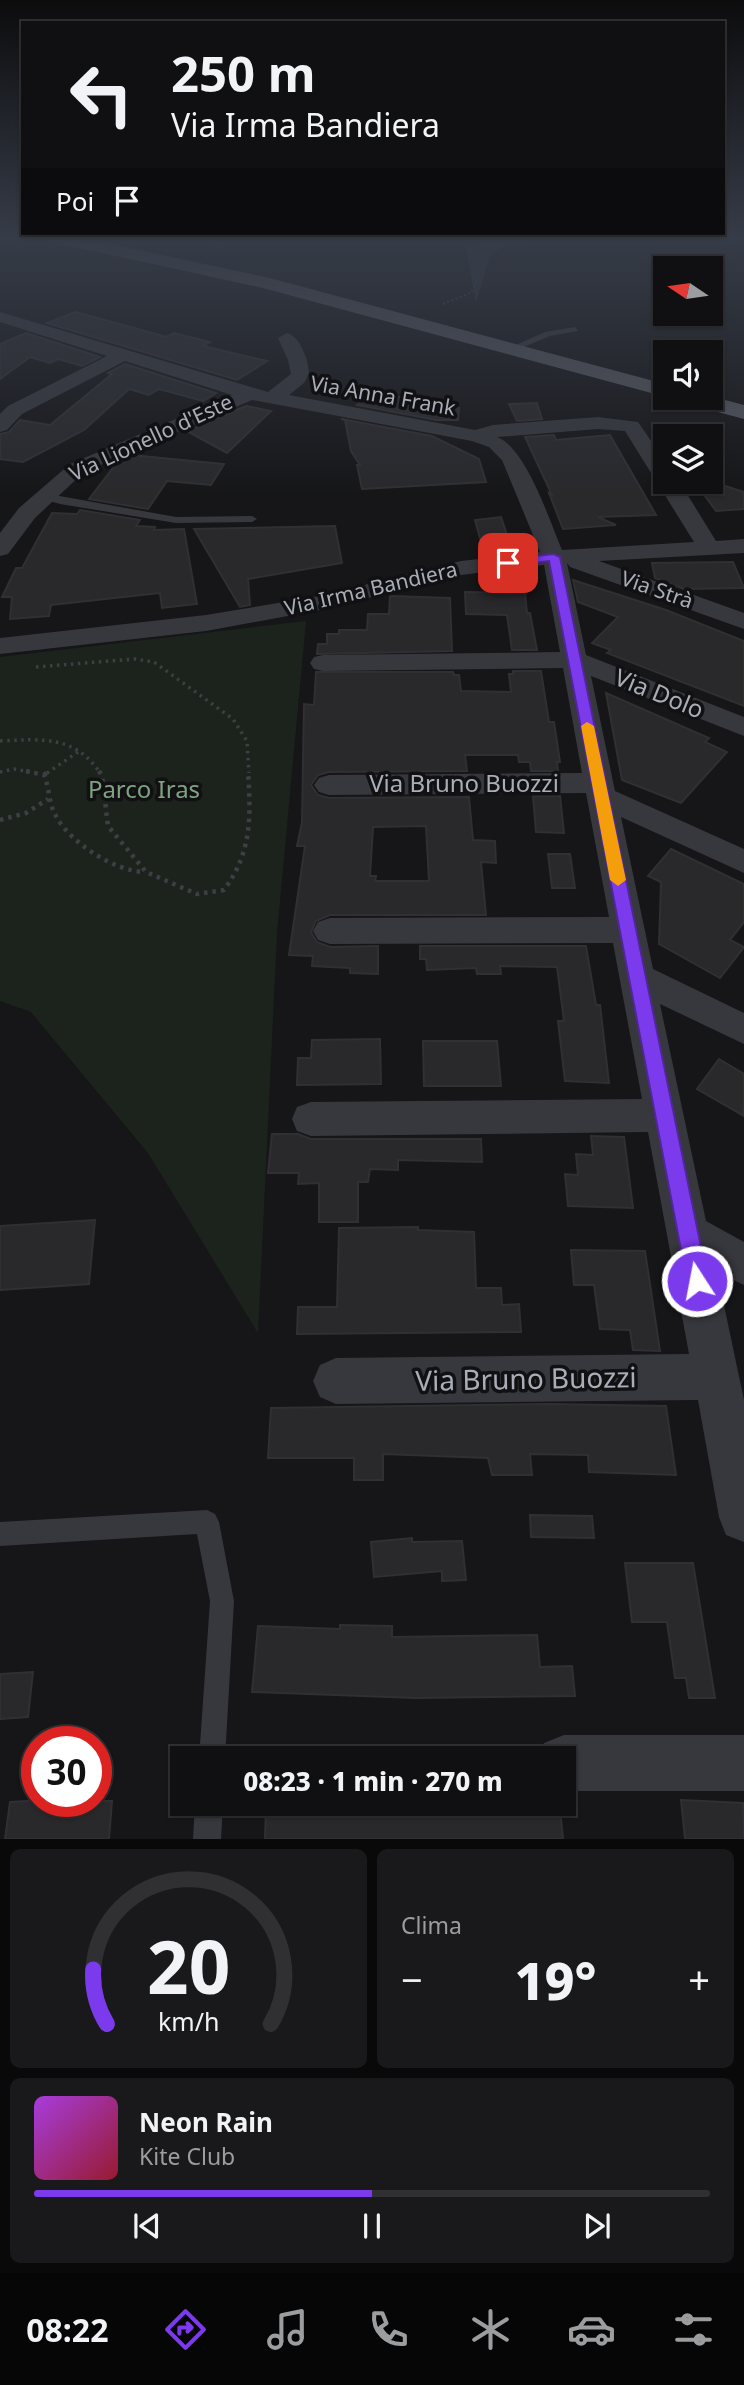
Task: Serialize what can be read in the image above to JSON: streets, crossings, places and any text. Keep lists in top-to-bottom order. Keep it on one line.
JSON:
{"streets":{"street":["Via Anna Frank","Via Lionello d'Este","Via Irma Bandiera","Via Strà","Via Dolo","Via Bruno Buozzi"]},"crossings":[["Via Anna Frank","Via Lionello d'Este"],["Via Anna Frank","Via Irma Bandiera"],["Via Anna Frank","Via Strà"],["Via Anna Frank","Via Bruno Buozzi"],["Via Irma Bandiera","Via Strà"],["Via Irma Bandiera","Via Bruno Buozzi"],["Via Strà","Via Bruno Buozzi"],["Via Dolo","Via Bruno Buozzi"]],"parks":["Parco Iras"],"north":"left","page":{"turn":["250 m","Via Irma Bandiera"],"then":"Poi","limit":"30","trip":"08:23 · 1 min · 270 m","tile":"Clima","heat":["−","19°","+"],"song":["Neon Rain","Kite Club"],"tabs":"08:22","gauge":["20","km/h"]}}
